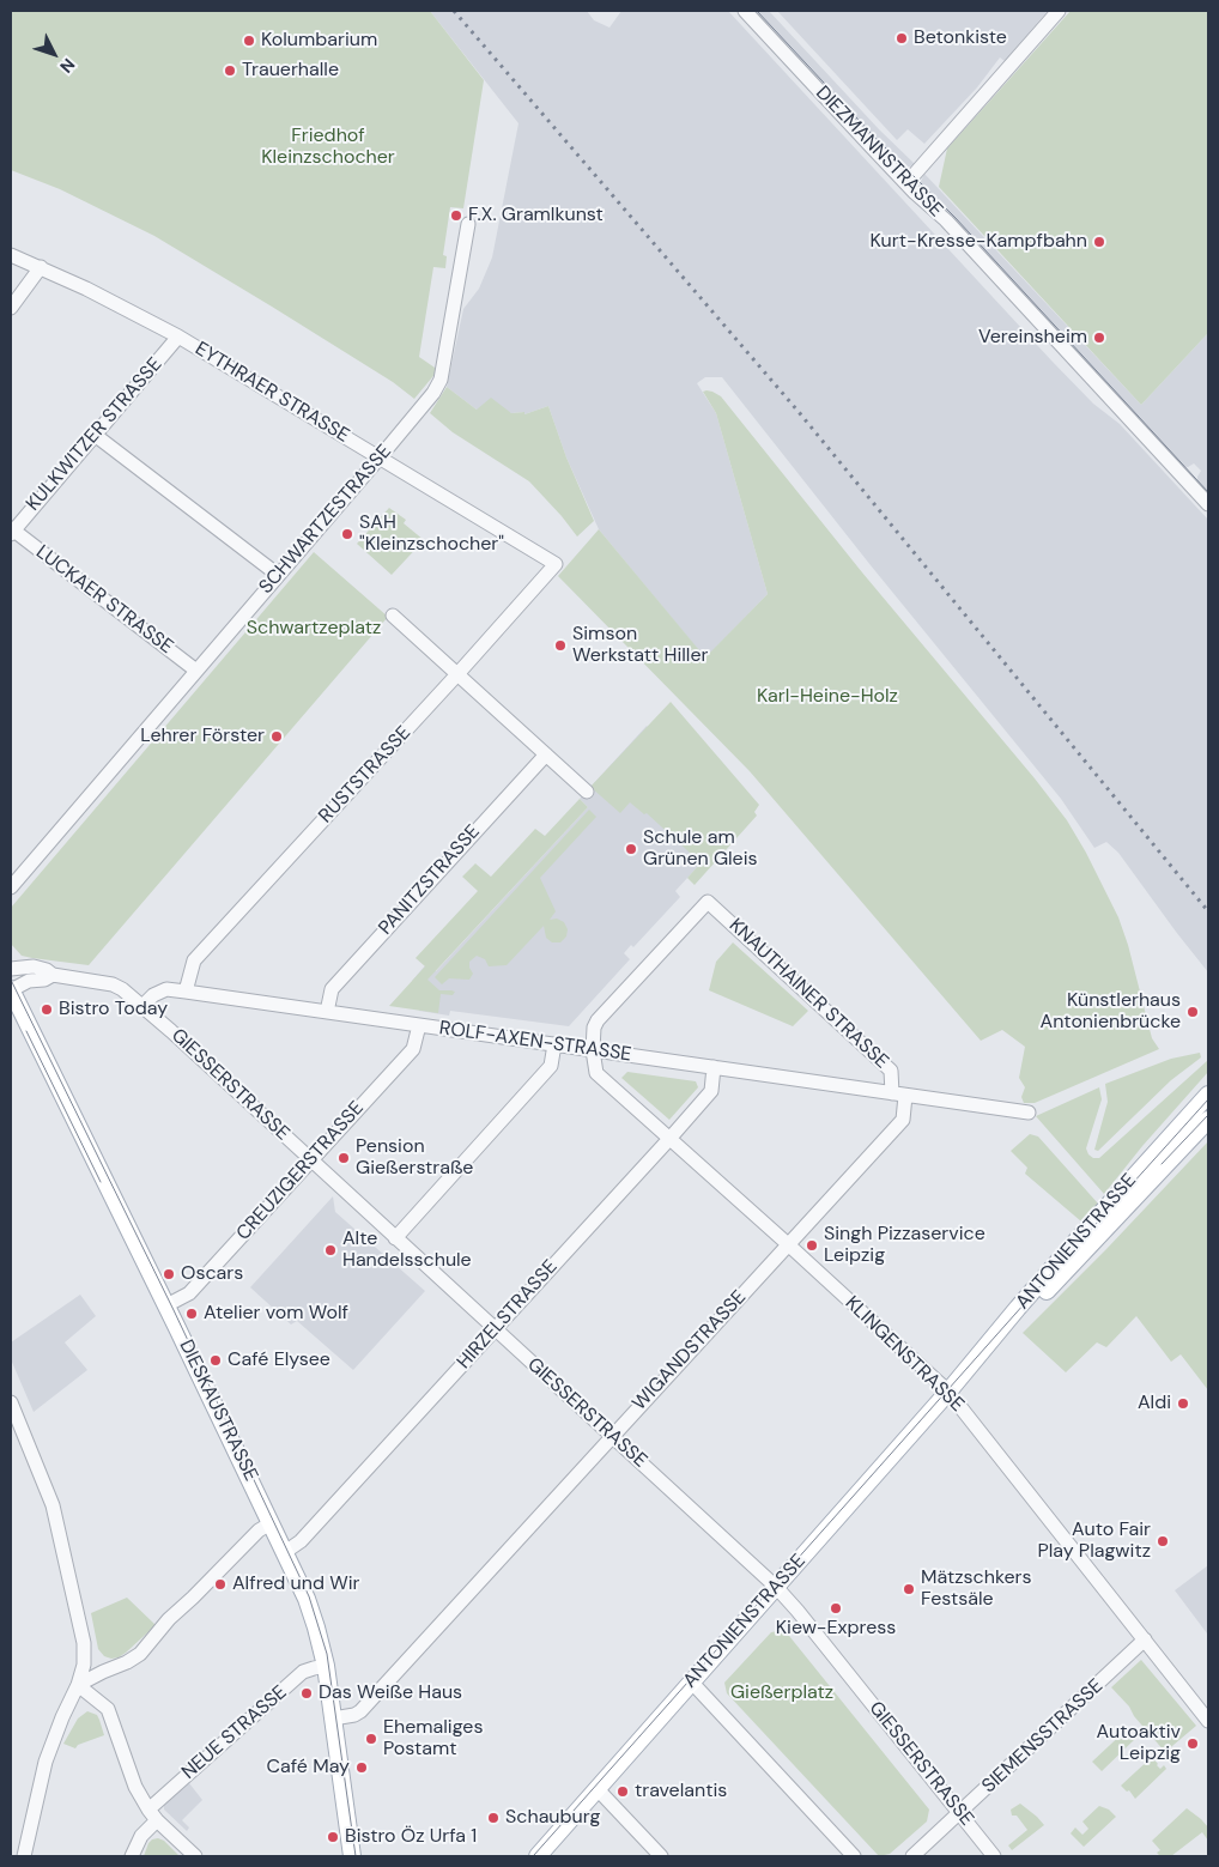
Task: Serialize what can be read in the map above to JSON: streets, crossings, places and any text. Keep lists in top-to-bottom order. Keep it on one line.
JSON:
{"streets":{"main road":["ANTONIENSTRASSE","DIESKAUSTRASSE"],"street":["DIEZMANNSTRASSE","EYTHRAER STRASSE","KULKWITZER STRASSE","SCHWARTZESTRASSE","LUCKAER STRASSE","RUSTSTRASSE","PANITZSTRASSE","KNAUTHAINER STRASSE","ROLF-AXEN-STRASSE","GIESSERSTRASSE","CREUZIGERSTRASSE","HIRZELSTRASSE","WIGANDSTRASSE","KLINGENSTRASSE","NEUE STRASSE","SIEMENSSTRASSE"]},"crossings":[["EYTHRAER STRASSE","KULKWITZER STRASSE"],["EYTHRAER STRASSE","SCHWARTZESTRASSE"],["EYTHRAER STRASSE","RUSTSTRASSE"],["KULKWITZER STRASSE","LUCKAER STRASSE"],["SCHWARTZESTRASSE","LUCKAER STRASSE"],["RUSTSTRASSE","ROLF-AXEN-STRASSE"],["PANITZSTRASSE","ROLF-AXEN-STRASSE"],["KNAUTHAINER STRASSE","ROLF-AXEN-STRASSE"],["KNAUTHAINER STRASSE","WIGANDSTRASSE"],["KNAUTHAINER STRASSE","KLINGENSTRASSE"],["ROLF-AXEN-STRASSE","GIESSERSTRASSE"],["ROLF-AXEN-STRASSE","CREUZIGERSTRASSE"],["ROLF-AXEN-STRASSE","HIRZELSTRASSE"],["ROLF-AXEN-STRASSE","WIGANDSTRASSE"],["ROLF-AXEN-STRASSE","KLINGENSTRASSE"],["GIESSERSTRASSE","CREUZIGERSTRASSE"],["GIESSERSTRASSE","ANTONIENSTRASSE"],["GIESSERSTRASSE","HIRZELSTRASSE"],["GIESSERSTRASSE","WIGANDSTRASSE"],["GIESSERSTRASSE","SIEMENSSTRASSE"],["CREUZIGERSTRASSE","DIESKAUSTRASSE"],["ANTONIENSTRASSE","KLINGENSTRASSE"],["HIRZELSTRASSE","KLINGENSTRASSE"],["HIRZELSTRASSE","DIESKAUSTRASSE"],["WIGANDSTRASSE","KLINGENSTRASSE"],["WIGANDSTRASSE","DIESKAUSTRASSE"],["KLINGENSTRASSE","SIEMENSSTRASSE"],["DIESKAUSTRASSE","NEUE STRASSE"]],"parks":["Friedhof Kleinzschocher","Schwartzeplatz","Karl-Heine-Holz","Gießerplatz"],"places":["Betonkiste","Kolumbarium","Trauerhalle","F.X. Gramlkunst","Kurt-Kresse-Kampfbahn","Vereinsheim","SAH \"Kleinzschocher\"","Simson Werkstatt Hiller","Lehrer Förster","Schule am Grünen Gleis","Bistro Today","Künstlerhaus Antonienbrücke","Pension Gießerstraße","Singh Pizzaservice Leipzig","Alte Handelsschule","Oscars","Atelier vom Wolf","Café Elysee","Aldi","Auto Fair Play Plagwitz","Alfred und Wir","Mätzschkers Festsäle","Kiew-Express","Das Weiße Haus","Ehemaliges Postamt","Autoaktiv Leipzig","Café May","travelantis","Schauburg","Bistro Öz Urfa 1"],"north":"bottom right"}
